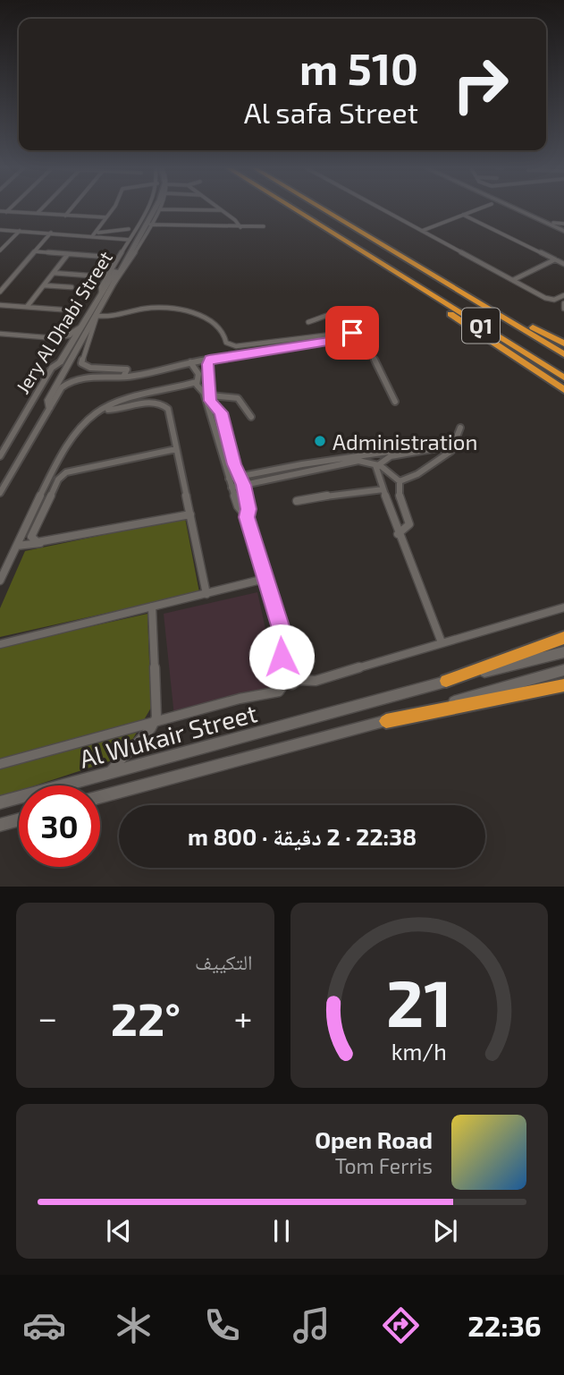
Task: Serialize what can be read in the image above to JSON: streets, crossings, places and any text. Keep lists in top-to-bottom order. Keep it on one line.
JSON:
{"streets":{"highway":["Q1"],"street":["Jery Al Dhabi Street","Al Wukair Street"]},"places":["Administration"],"page":{"turn":["510 m","Al safa Street"],"limit":"30","trip":"22:38 · 2 دقيقة · 800 m","tile":"التكييف","heat":["−","22°","+"],"song":["Open Road","Tom Ferris"],"tabs":"22:36","gauge":["21","km/h"]}}
